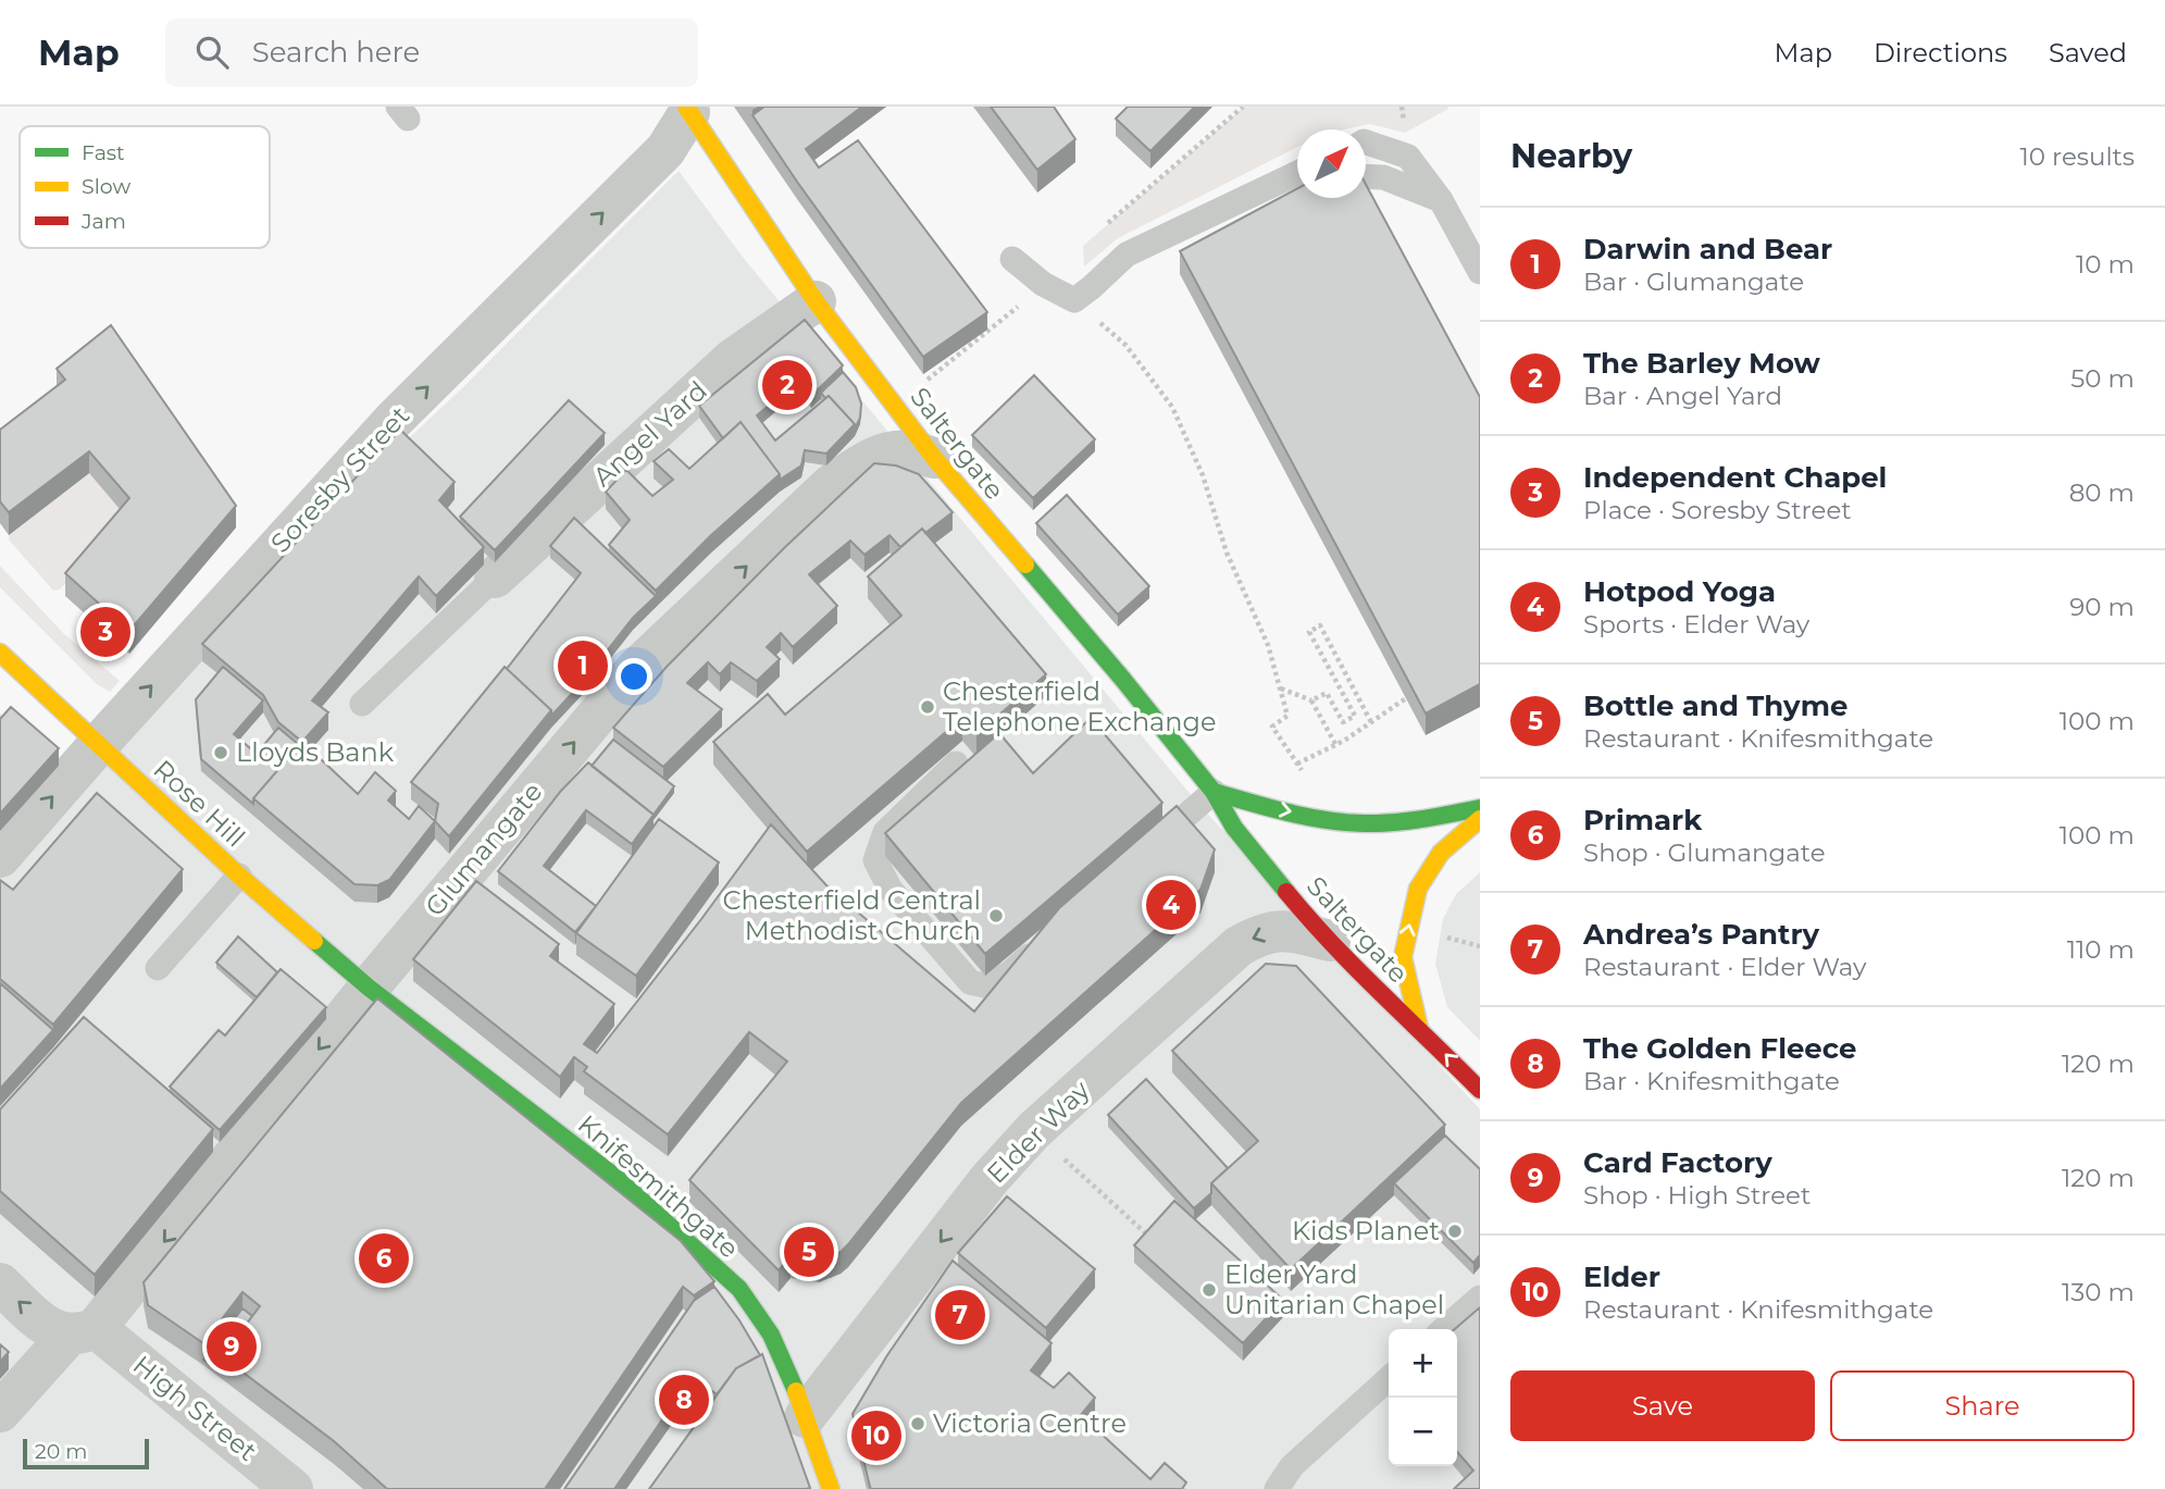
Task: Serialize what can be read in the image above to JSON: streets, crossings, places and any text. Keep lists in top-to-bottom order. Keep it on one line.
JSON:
{"streets":{"street":["Angel Yard","Saltergate","Soresby Street","Rose Hill","Glumangate","Elder Way","Knifesmithgate","High Street"]},"crossings":[["Angel Yard","Saltergate"],["Saltergate","Soresby Street"],["Saltergate","Glumangate"],["Saltergate","Elder Way"],["Soresby Street","Rose Hill"],["Rose Hill","Glumangate"],["Rose Hill","Knifesmithgate"],["Glumangate","Knifesmithgate"],["Glumangate","High Street"],["Elder Way","Knifesmithgate"]],"one_way":["Soresby Street","Elder Way"],"places":["Chesterfield Telephone Exchange","Lloyds Bank","Chesterfield Central Methodist Church","Kids Planet","Elder Yard Unitarian Chapel","Victoria Centre"],"legend":["Fast","Slow","Jam"],"scale_bar":"20 m","north":"top right","page":{"header":"Map","search":"Search here","nav":["Map","Directions","Saved"],"heading":["Nearby","10 results"],"list":[{"mark":"1","name":"Darwin and Bear","note":"Bar · Glumangate","value":"10 m"},{"mark":"2","name":"The Barley Mow","note":"Bar · Angel Yard","value":"50 m"},{"mark":"3","name":"Independent Chapel","note":"Place · Soresby Street","value":"80 m"},{"mark":"4","name":"Hotpod Yoga","note":"Sports · Elder Way","value":"90 m"},{"mark":"5","name":"Bottle and Thyme","note":"Restaurant · Knifesmithgate","value":"100 m"},{"mark":"6","name":"Primark","note":"Shop · Glumangate","value":"100 m"},{"mark":"7","name":"Andrea’s Pantry","note":"Restaurant · Elder Way","value":"110 m"},{"mark":"8","name":"The Golden Fleece","note":"Bar · Knifesmithgate","value":"120 m"},{"mark":"9","name":"Card Factory","note":"Shop · High Street","value":"120 m"},{"mark":"10","name":"Elder","note":"Restaurant · Knifesmithgate","value":"130 m"}],"pins":["2","3","1","4","5","6","7","9","8","10"],"map_buttons":["+","−"],"buttons":["Save","Share"],"scale":"20 m"}}
